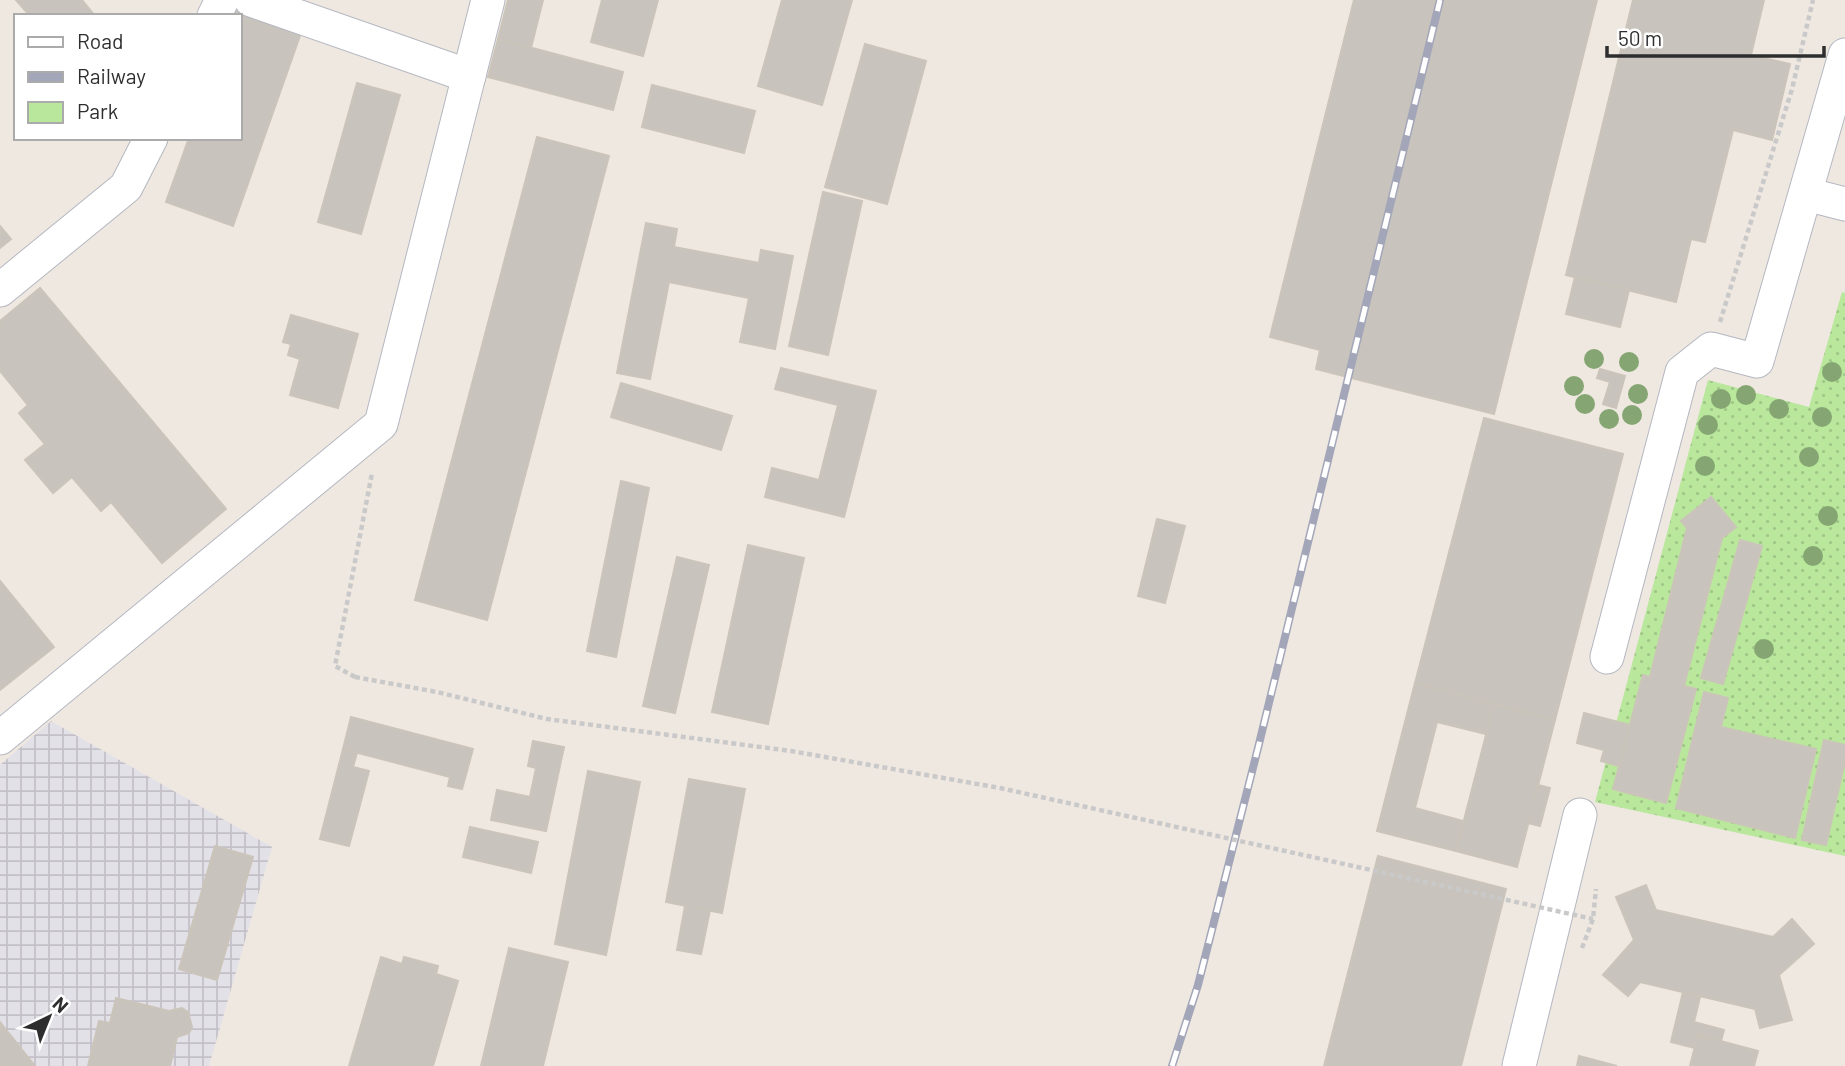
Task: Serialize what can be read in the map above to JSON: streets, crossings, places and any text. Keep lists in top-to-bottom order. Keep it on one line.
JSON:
{"legend":["Road","Railway","Park"],"scale_bar":"50 m","north":"top right"}
